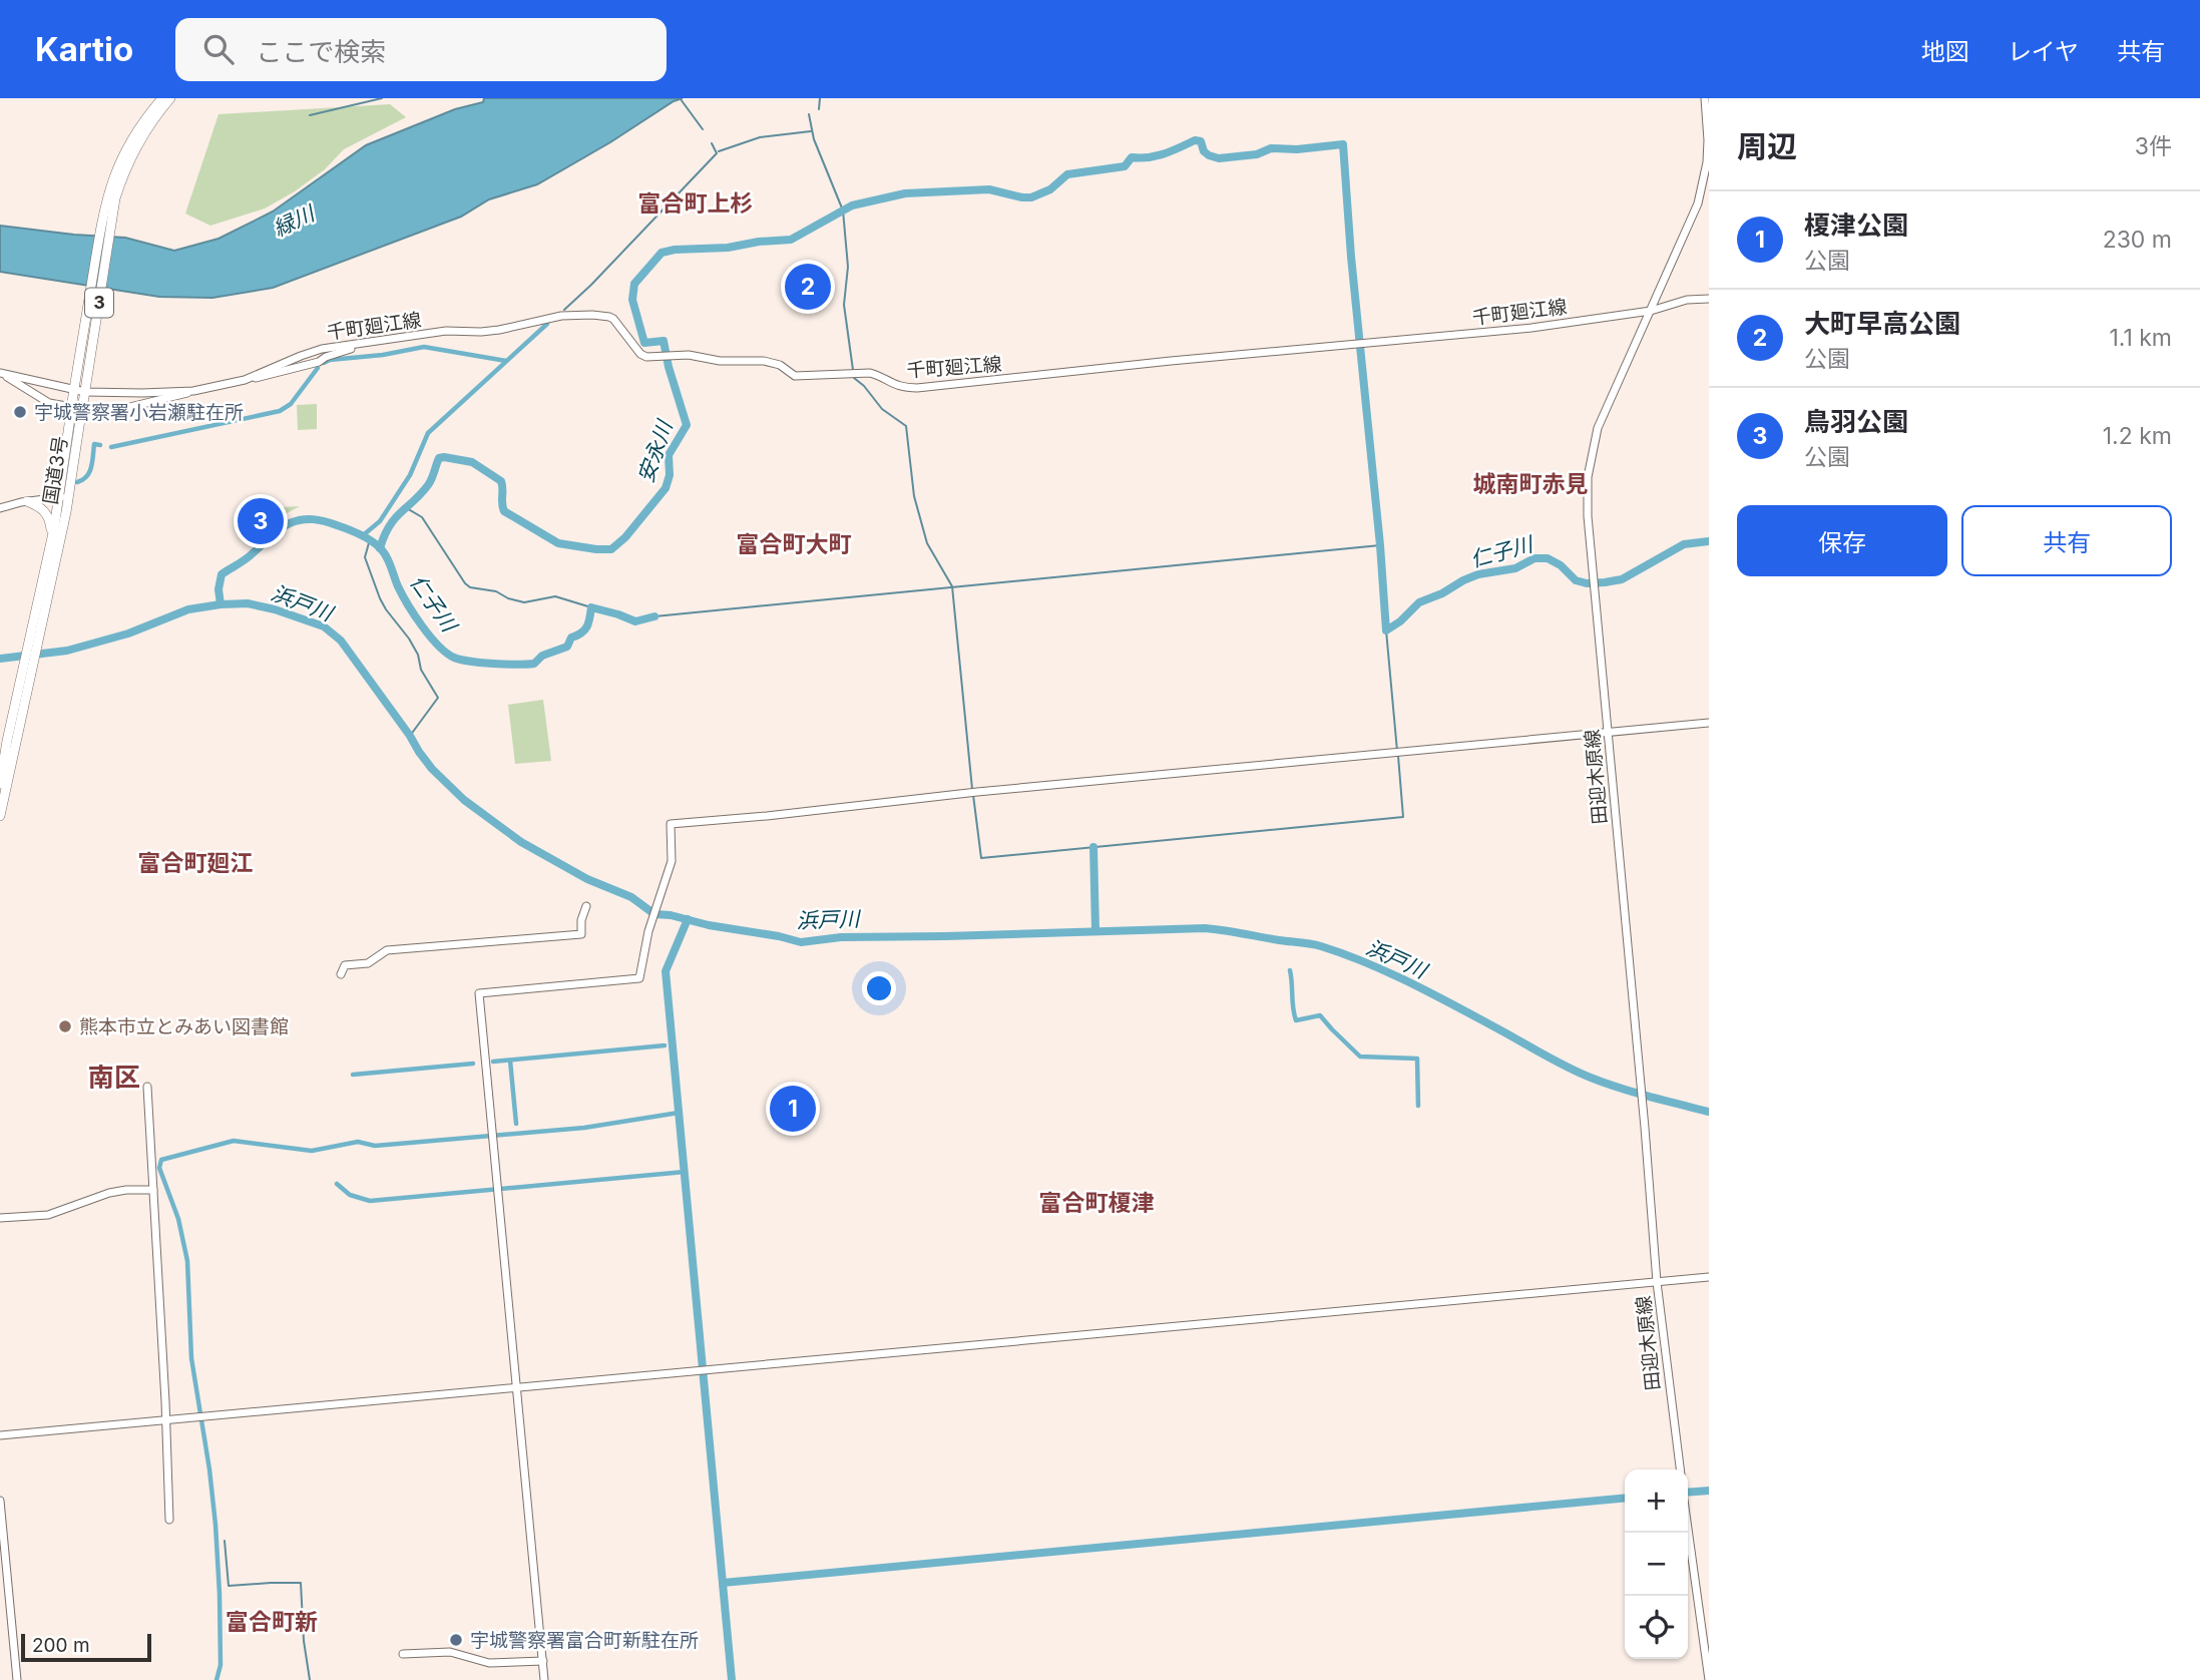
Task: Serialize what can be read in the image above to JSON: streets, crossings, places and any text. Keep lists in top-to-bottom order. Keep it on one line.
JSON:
{"streets":{"highway":["3","国道3号"],"street":["千町廻江線","田迎木原線"]},"crossings":[["千町廻江線","国道3号"],["千町廻江線","田迎木原線"]],"districts":["富合町上杉","城南町赤見","富合町大町","富合町廻江","南区","富合町榎津","富合町新"],"water":["緑川","安永川","仁子川","浜戸川"],"places":["宇城警察署小岩瀬駐在所","熊本市立とみあい図書館","宇城警察署富合町新駐在所"],"scale_bar":"200 m","page":{"header":"Kartio","search":"ここで検索","nav":["地図","レイヤ","共有"],"heading":["周辺","3件"],"list":[{"mark":"1","name":"榎津公園","note":"公園","value":"230 m"},{"mark":"2","name":"大町早高公園","note":"公園","value":"1.1 km"},{"mark":"3","name":"鳥羽公園","note":"公園","value":"1.2 km"}],"pins":["2","3","1"],"buttons":["保存","共有"],"map_buttons":["+","−"],"scale":"200 m"}}
